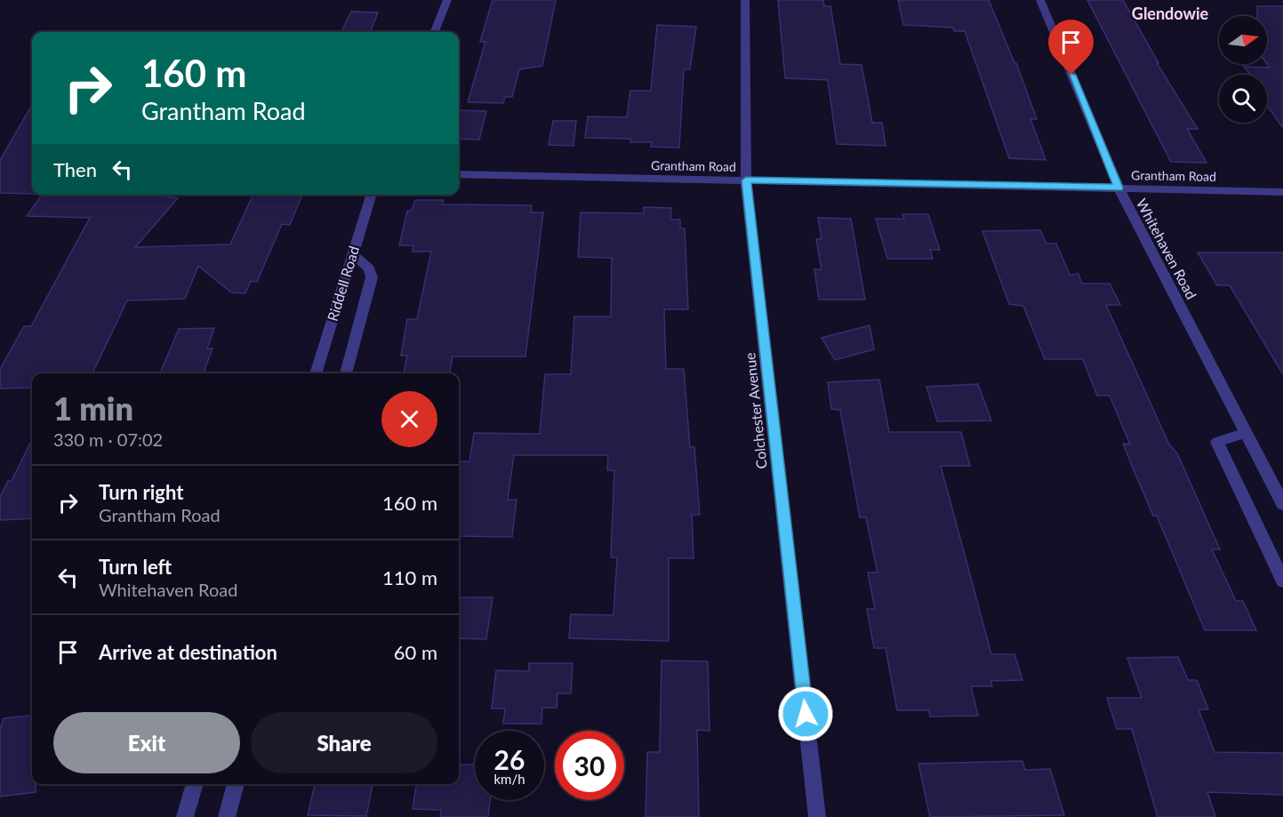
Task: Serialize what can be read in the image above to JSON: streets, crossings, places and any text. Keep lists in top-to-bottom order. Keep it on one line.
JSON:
{"streets":{"street":["Grantham Road","Whitehaven Road","Riddell Road","Colchester Avenue"]},"crossings":[["Grantham Road","Whitehaven Road"],["Grantham Road","Colchester Avenue"]],"districts":["Glendowie"],"north":"right","page":{"turn":["160 m","Grantham Road"],"then":"Then","heading":["1 min","330 m · 07:02"],"list":[{"name":"Turn right","note":"Grantham Road","value":"160 m"},{"name":"Turn left","note":"Whitehaven Road","value":"110 m"},{"name":"Arrive at destination","value":"60 m"}],"buttons":["Exit","Share"],"speed":"26 km/h","limit":"30"}}
